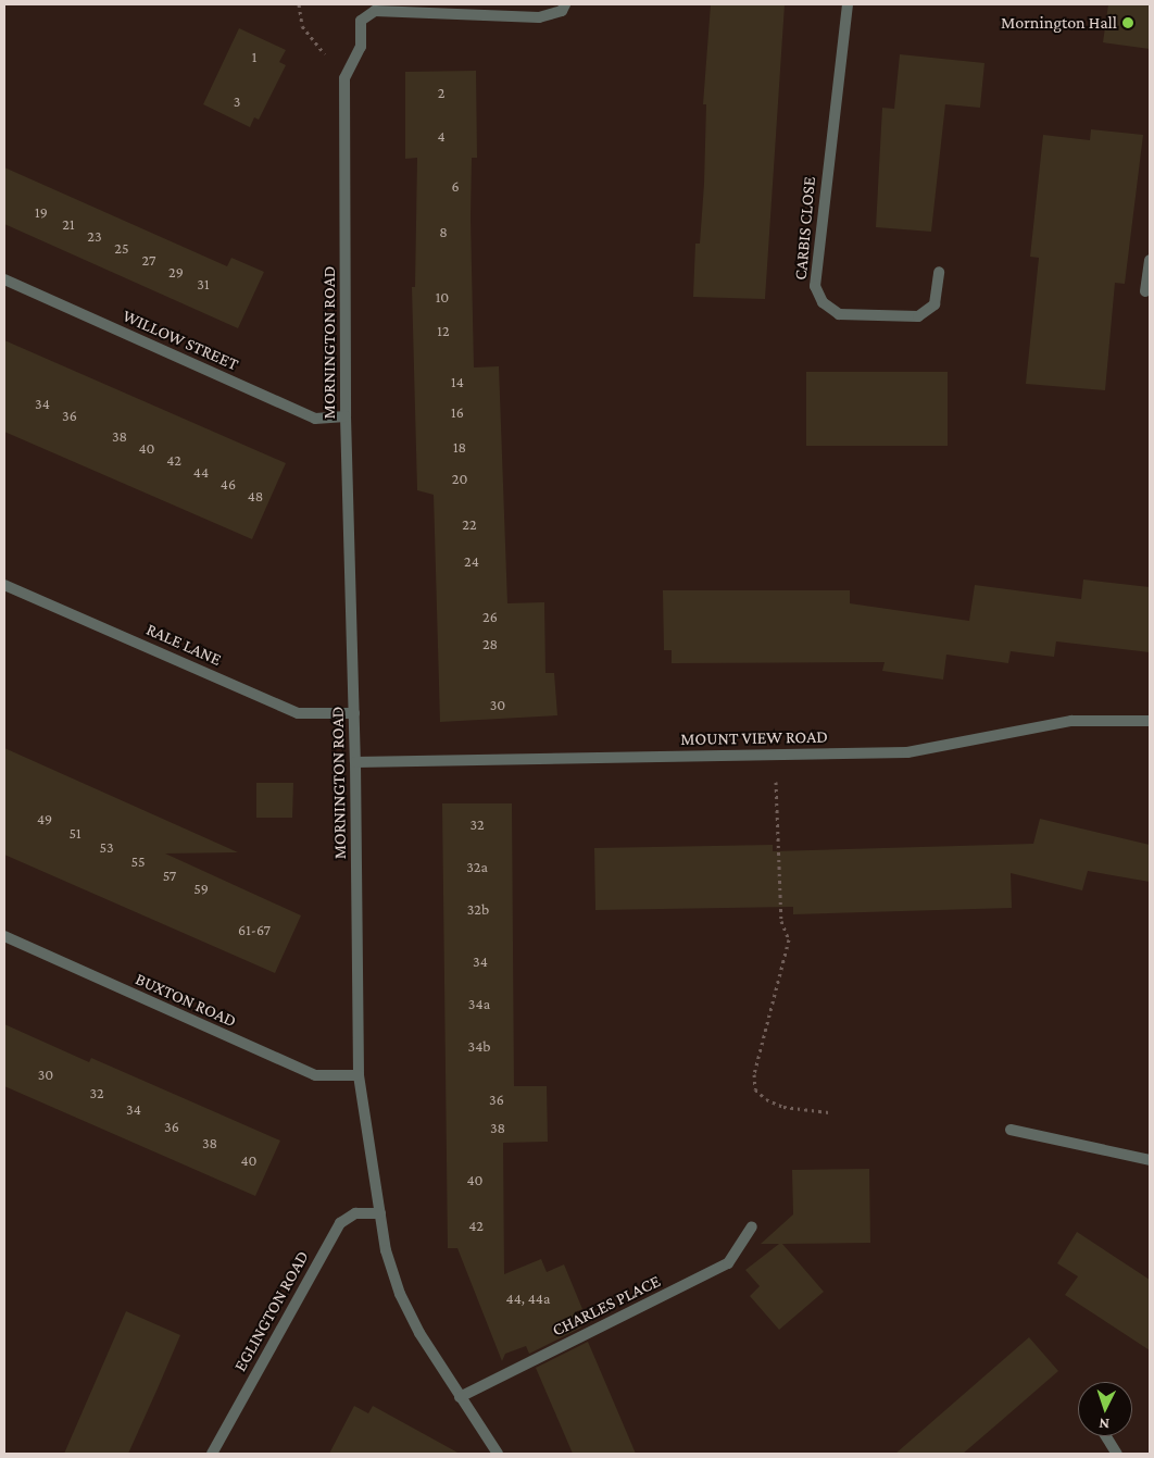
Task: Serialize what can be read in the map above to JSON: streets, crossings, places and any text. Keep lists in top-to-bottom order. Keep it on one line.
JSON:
{"streets":{"street":["CARBIS CLOSE","WILLOW STREET","MORNINGTON ROAD","RALE LANE","MOUNT VIEW ROAD","BUXTON ROAD","CHARLES PLACE","EGLINGTON ROAD"]},"crossings":[["WILLOW STREET","MORNINGTON ROAD"],["MORNINGTON ROAD","RALE LANE"],["MORNINGTON ROAD","MOUNT VIEW ROAD"],["MORNINGTON ROAD","BUXTON ROAD"],["MORNINGTON ROAD","CHARLES PLACE"],["MORNINGTON ROAD","EGLINGTON ROAD"]],"places":["Mornington Hall"],"house_numbers":["1","2","3","4","6","19","21","8","23","25","27","29","31","10","12","14","34","16","36","38","18","40","42","44","20","46","48","22","24","26","28","30","49","32","51","53","55","32a","57","59","32b","61-67","34","34a","34b","30","32","36","34","36","38","38","40","40","42","44, 44a"],"north":"bottom"}
